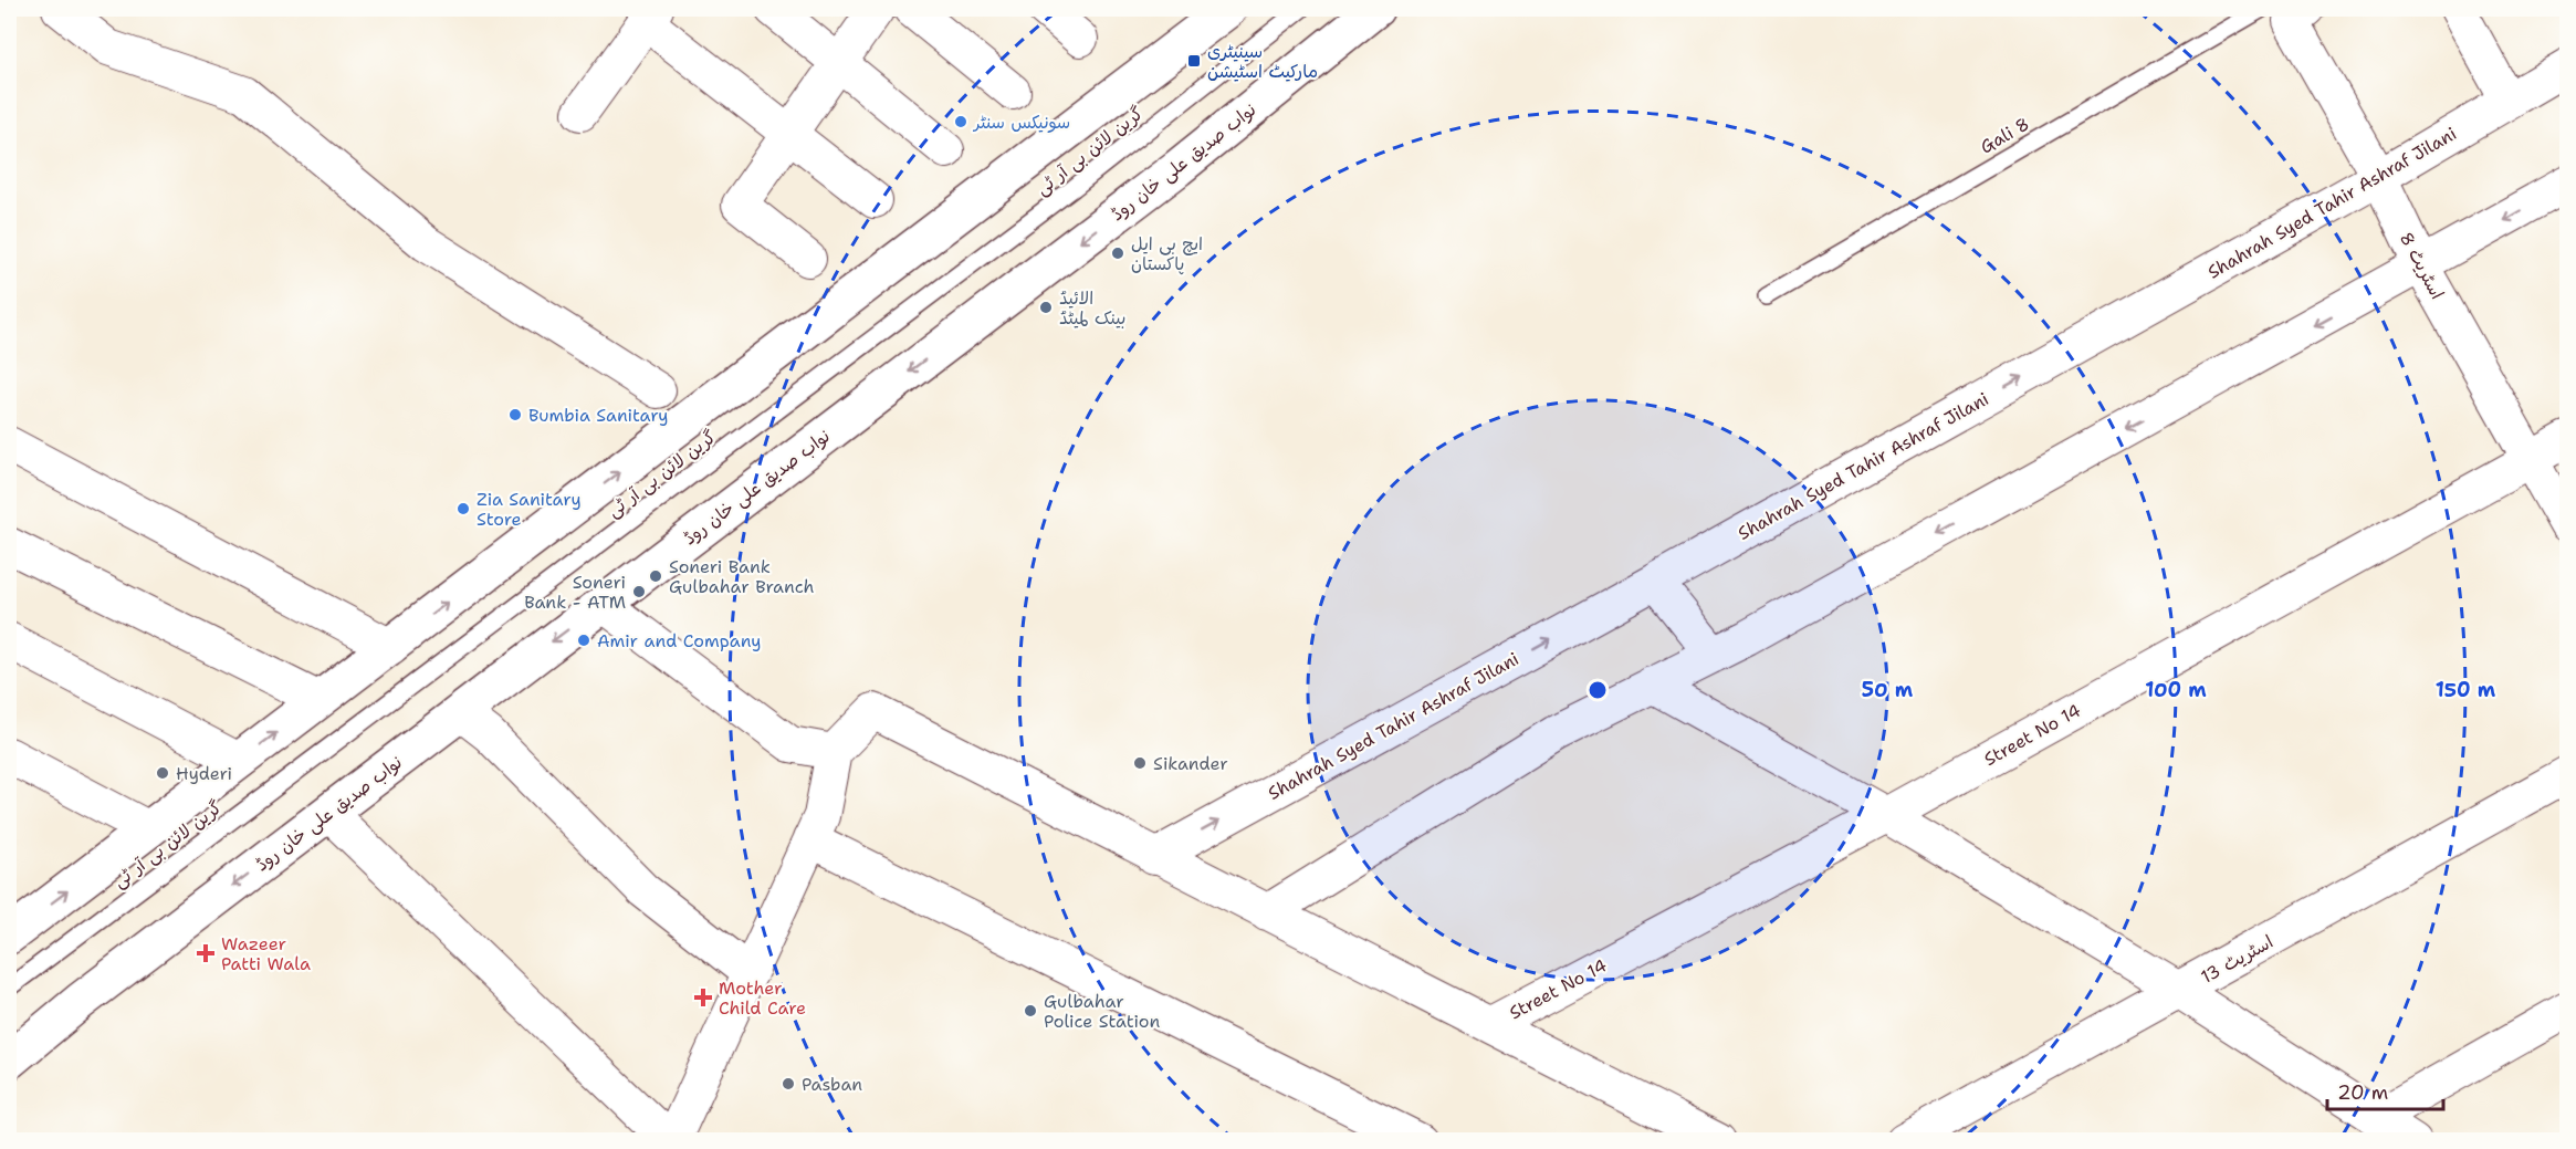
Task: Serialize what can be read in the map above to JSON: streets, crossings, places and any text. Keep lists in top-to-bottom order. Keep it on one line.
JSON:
{"streets":{"main road":["نواب صدیق علی خان روڈ"],"street":["Shahrah Syed Tahir Ashraf Jilani","اسٹریٹ 8","Street No 14","اسٹریٹ 13"],"lane":["Gali 8","گرین لائن بی آر ٹی"]},"crossings":[["Gali 8","اسٹریٹ 8"],["Shahrah Syed Tahir Ashraf Jilani","اسٹریٹ 8"],["اسٹریٹ 8","Street No 14"]],"places":{"transit":["سینیٹری مارکیٹ اسٹیشن"],"other":["سونیکس سنٹر","ایچ بی ایل پاکستان","الائیڈ بینک لمیٹڈ","Bumbia Sanitary","Zia Sanitary Store","Soneri Bank Gulbahar Branch","Soneri Bank - ATM","Amir and Company","Sikander","Hyderi","Gulbahar Police Station","Pasban"],"health":["Wazeer Patti Wala","Mother Child Care"]},"scale_bar":"20 m","rings":["50 m","100 m","150 m"]}
